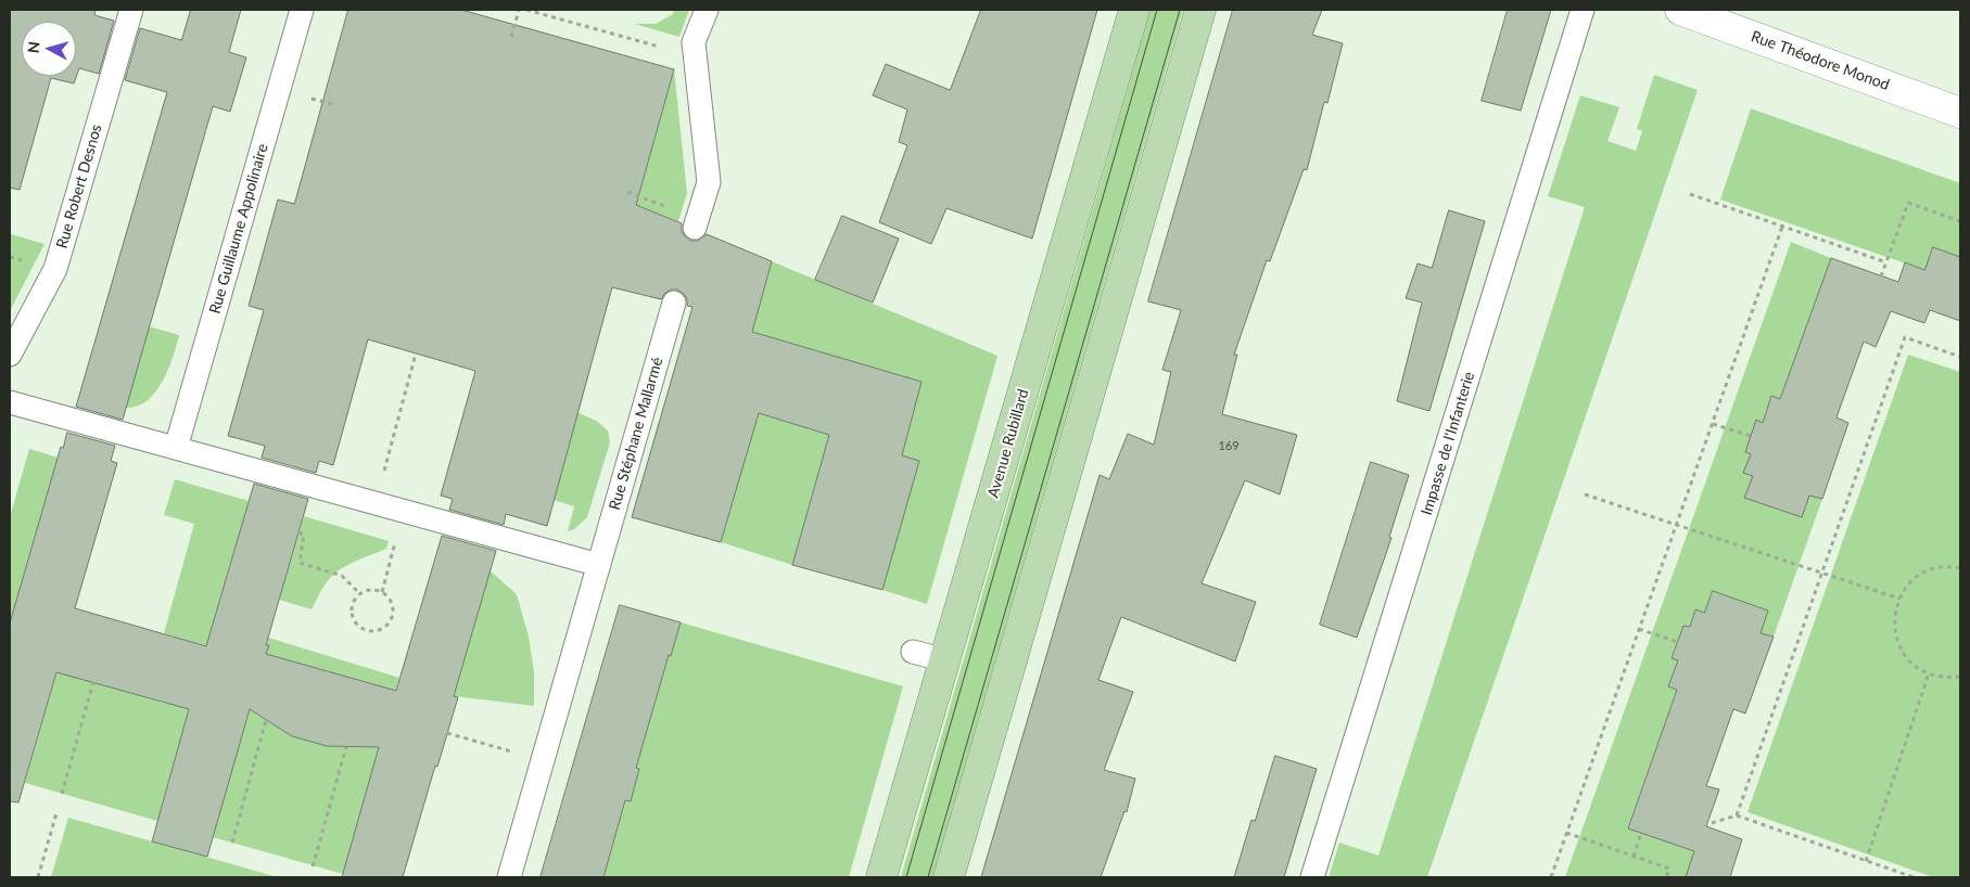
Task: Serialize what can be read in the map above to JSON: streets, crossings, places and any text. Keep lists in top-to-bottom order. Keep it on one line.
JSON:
{"streets":{"main road":["Avenue Rubillard"],"street":["Rue Théodore Monod"],"lane":["Rue Robert Desnos","Rue Guillaume Appolinaire","Rue Stéphane Mallarmé","Impasse de l'Infanterie"]},"house_numbers":["169"],"north":"left"}
